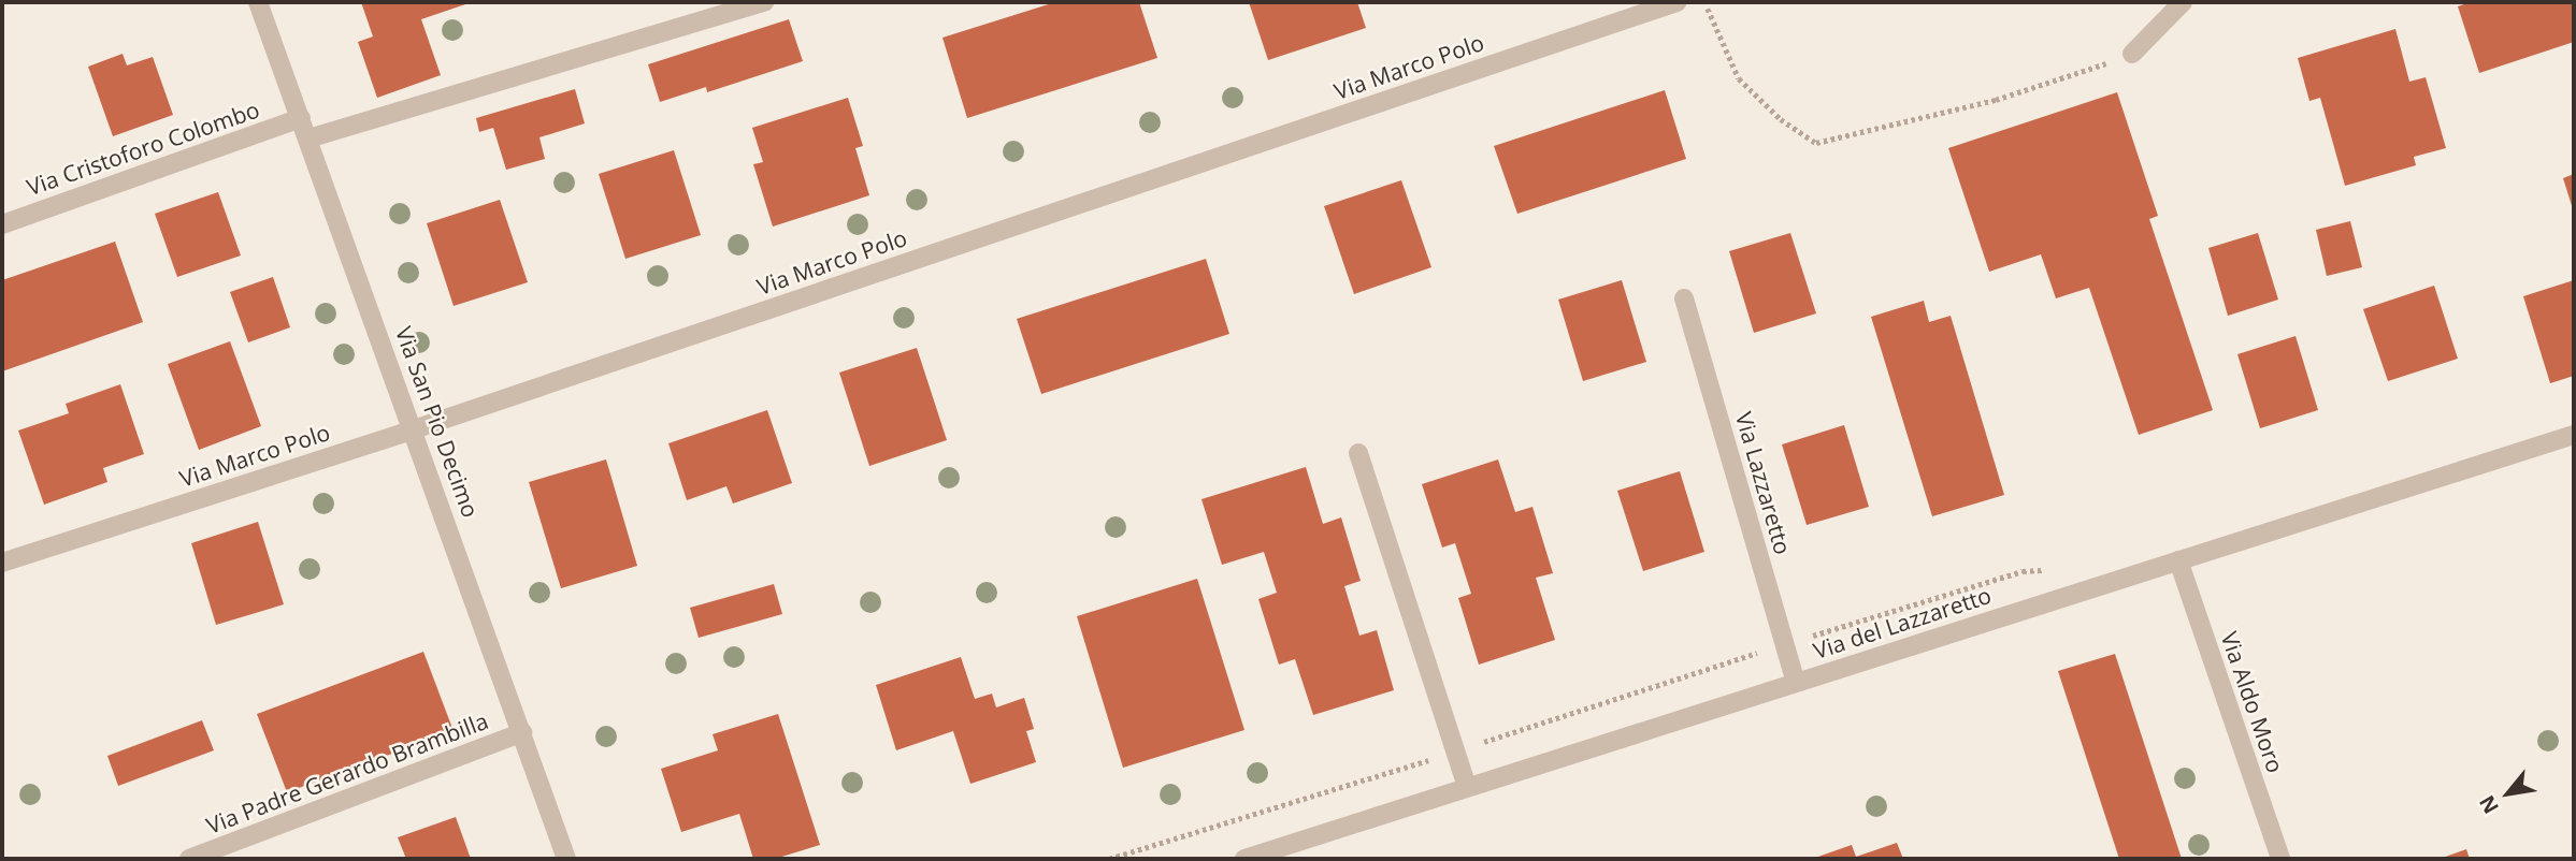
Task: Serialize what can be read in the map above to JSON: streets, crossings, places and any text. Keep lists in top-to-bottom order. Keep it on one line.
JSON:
{"streets":{"street":["Via Marco Polo","Via Cristoforo Colombo","Via San Pio Decimo","Via Lazzaretto","Via del Lazzaretto","Via Aldo Moro","Via Padre Gerardo Brambilla"]},"crossings":[["Via Marco Polo","Via San Pio Decimo"],["Via Cristoforo Colombo","Via San Pio Decimo"],["Via San Pio Decimo","Via Padre Gerardo Brambilla"],["Via Lazzaretto","Via del Lazzaretto"],["Via del Lazzaretto","Via Aldo Moro"]],"north":"bottom left"}
